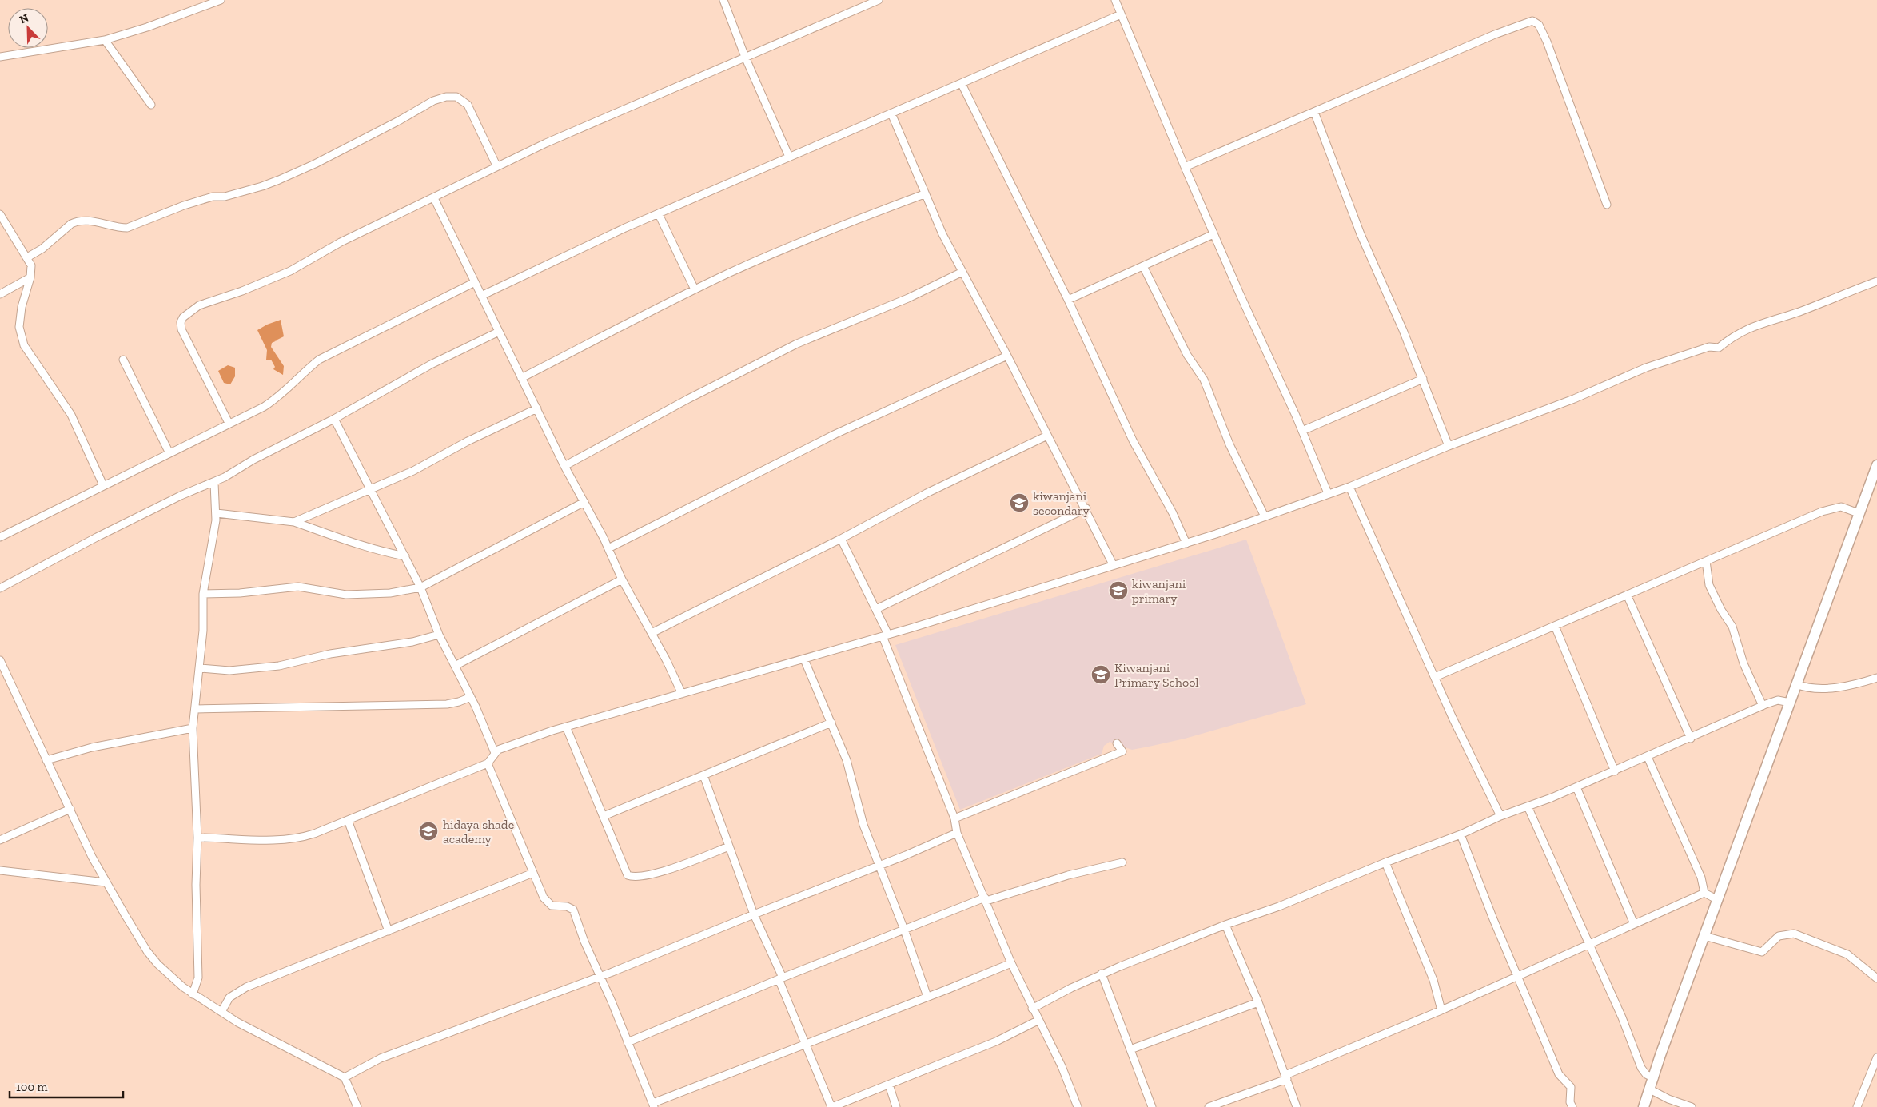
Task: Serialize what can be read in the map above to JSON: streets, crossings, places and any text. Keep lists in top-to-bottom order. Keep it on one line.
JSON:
{"places":{"school or university":["kiwanjani secondary","kiwanjani primary","Kiwanjani Primary School","hidaya shade academy"]},"scale_bar":"100 m","north":"top left"}
